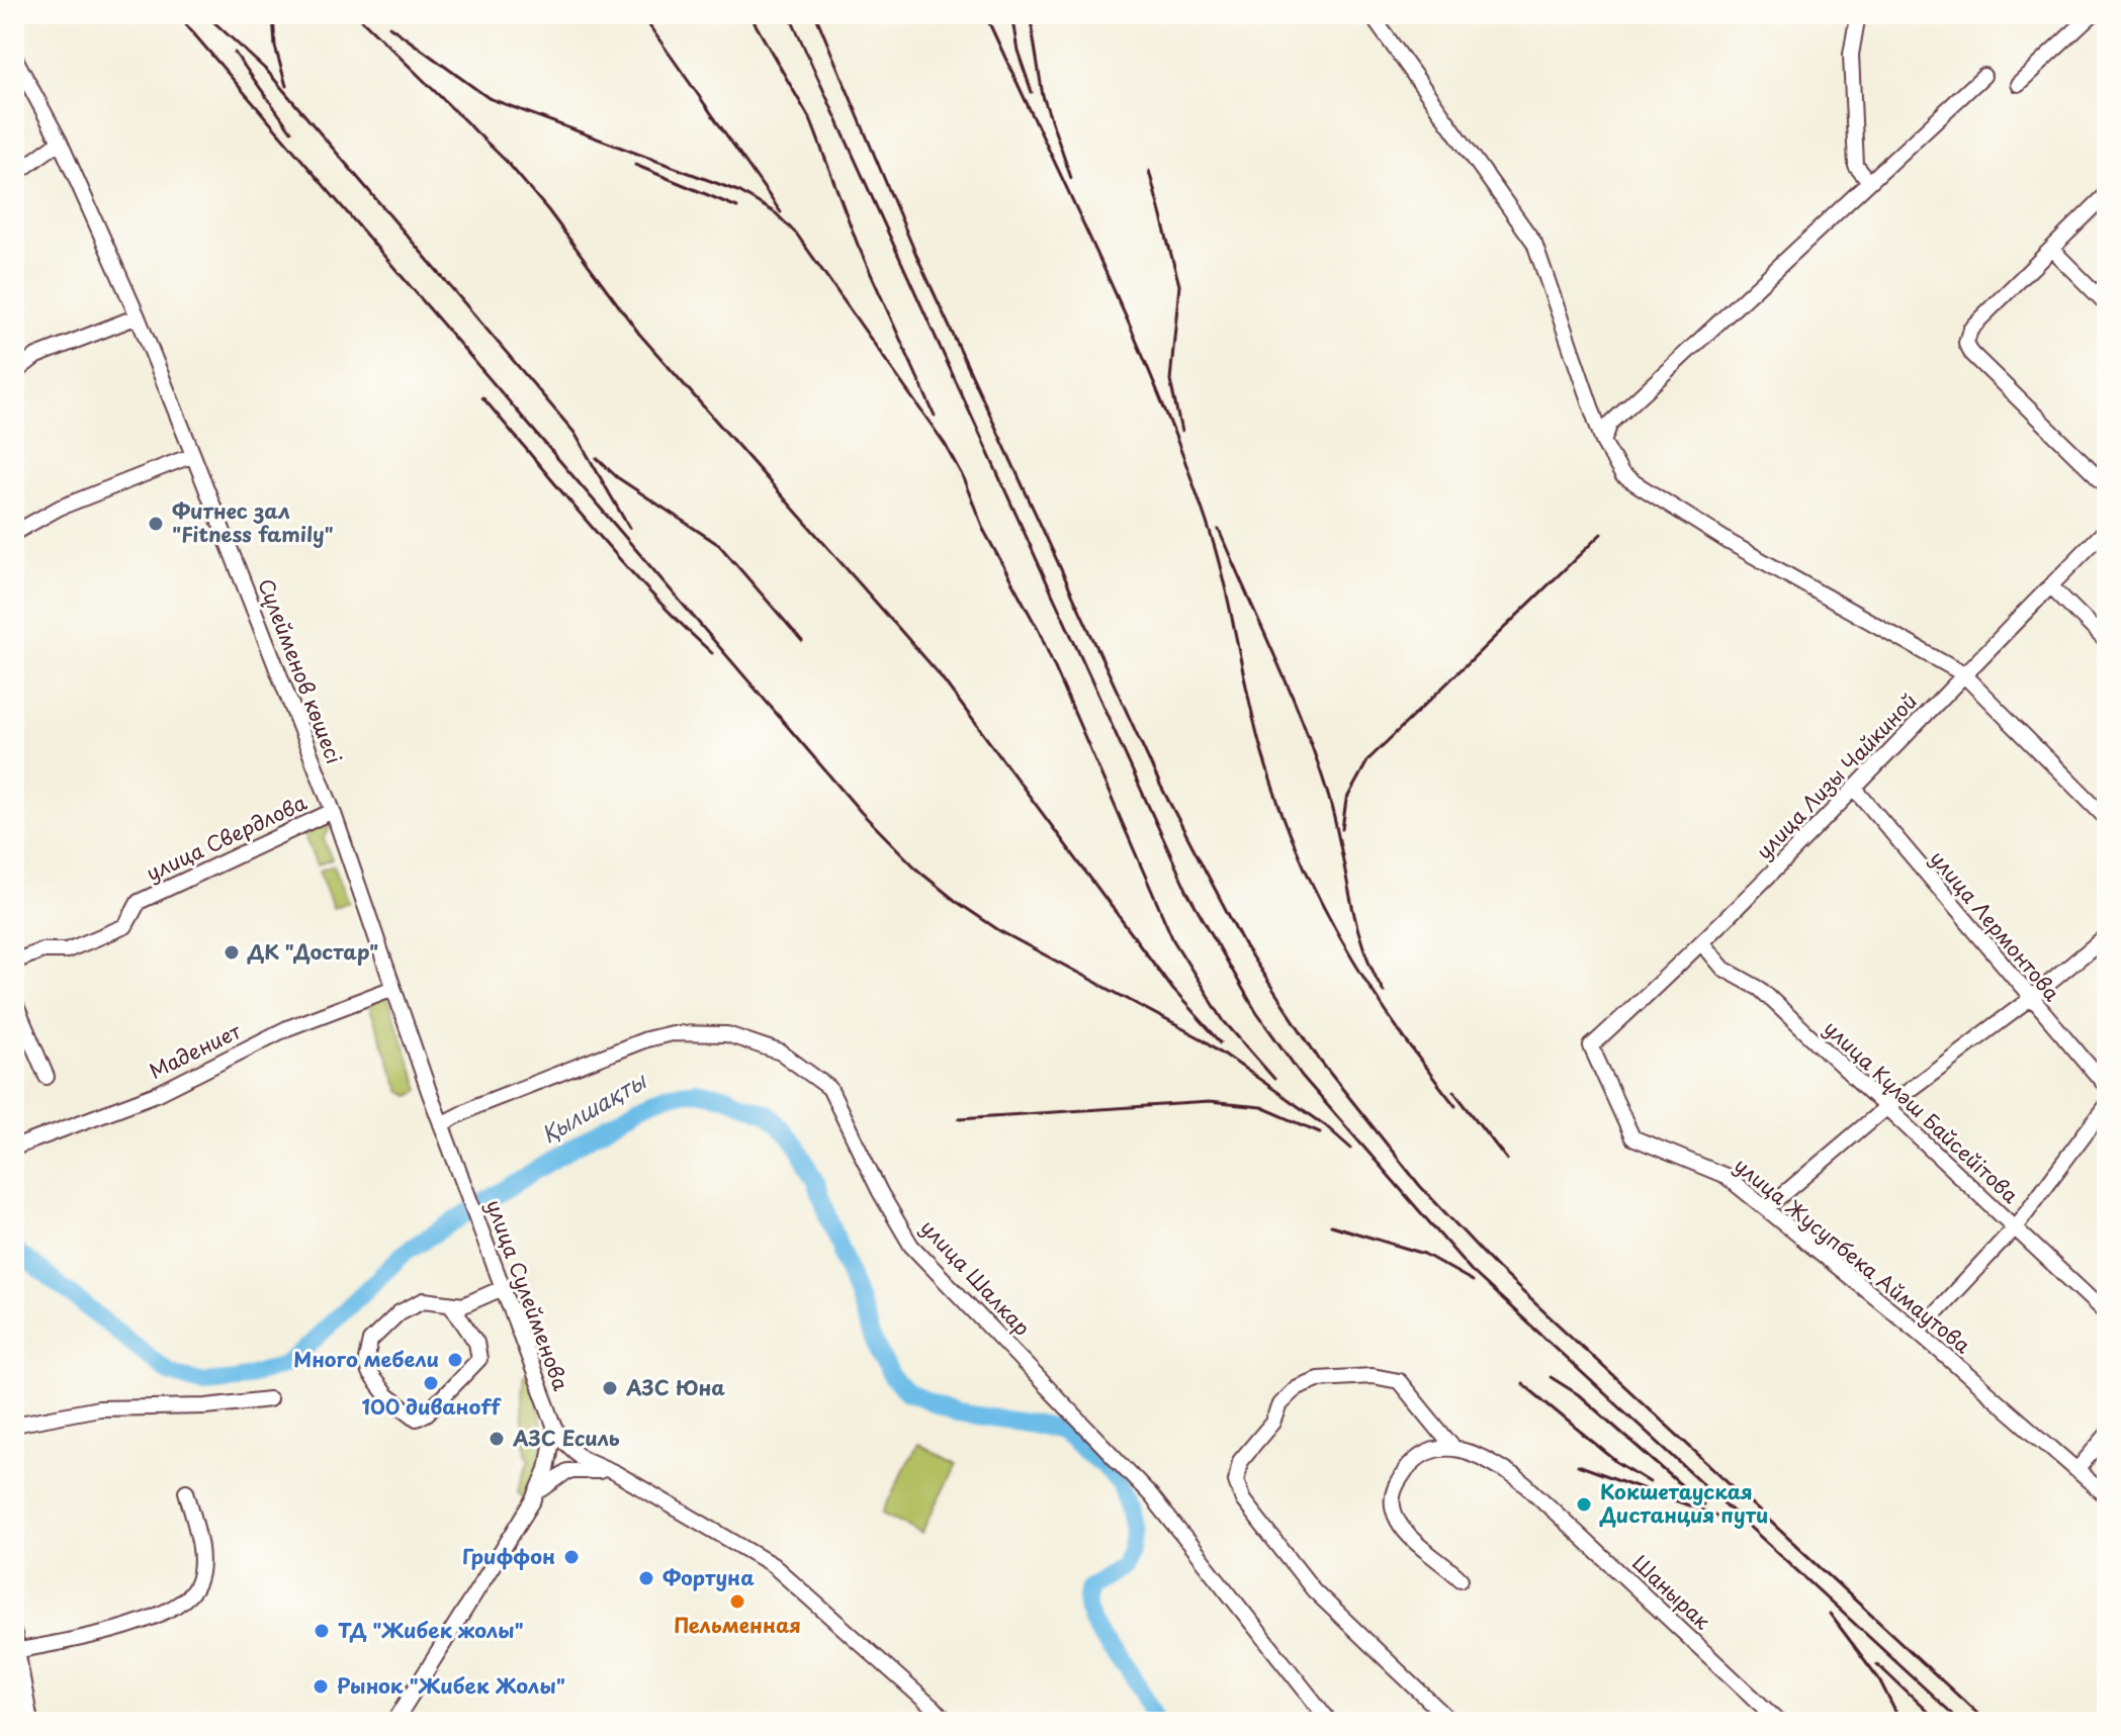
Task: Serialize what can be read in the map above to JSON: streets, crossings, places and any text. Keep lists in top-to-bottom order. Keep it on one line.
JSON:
{"streets":{"street":["Сүлейменов көшесі","улица Лизы Чайкиной","улица Свердлова","улица Лермонтова","Мадениет","улица Күләш Байсейітова","улица Жусупбека Аймаутова","улица Шалкар","улица Сулейменова","Шанырак"]},"crossings":[["Сүлейменов көшесі","улица Свердлова"],["Сүлейменов көшесі","Мадениет"],["Сүлейменов көшесі","улица Шалкар"],["Сүлейменов көшесі","улица Сулейменова"],["улица Лизы Чайкиной","улица Лермонтова"],["улица Лизы Чайкиной","улица Күләш Байсейітова"],["улица Лизы Чайкиной","улица Жусупбека Аймаутова"]],"water":["Қылшақты"],"places":["Фитнес зал \"Fitness family\"","ДК \"Достар\"","Много мебели","100 диваноff","АЗС Юна","АЗС Есиль","Кокшетауская Дистанция пути","Гриффон","Фортуна","Пельменная","ТД \"Жибек жолы\"","Рынок \"Жибек Жолы\""]}
